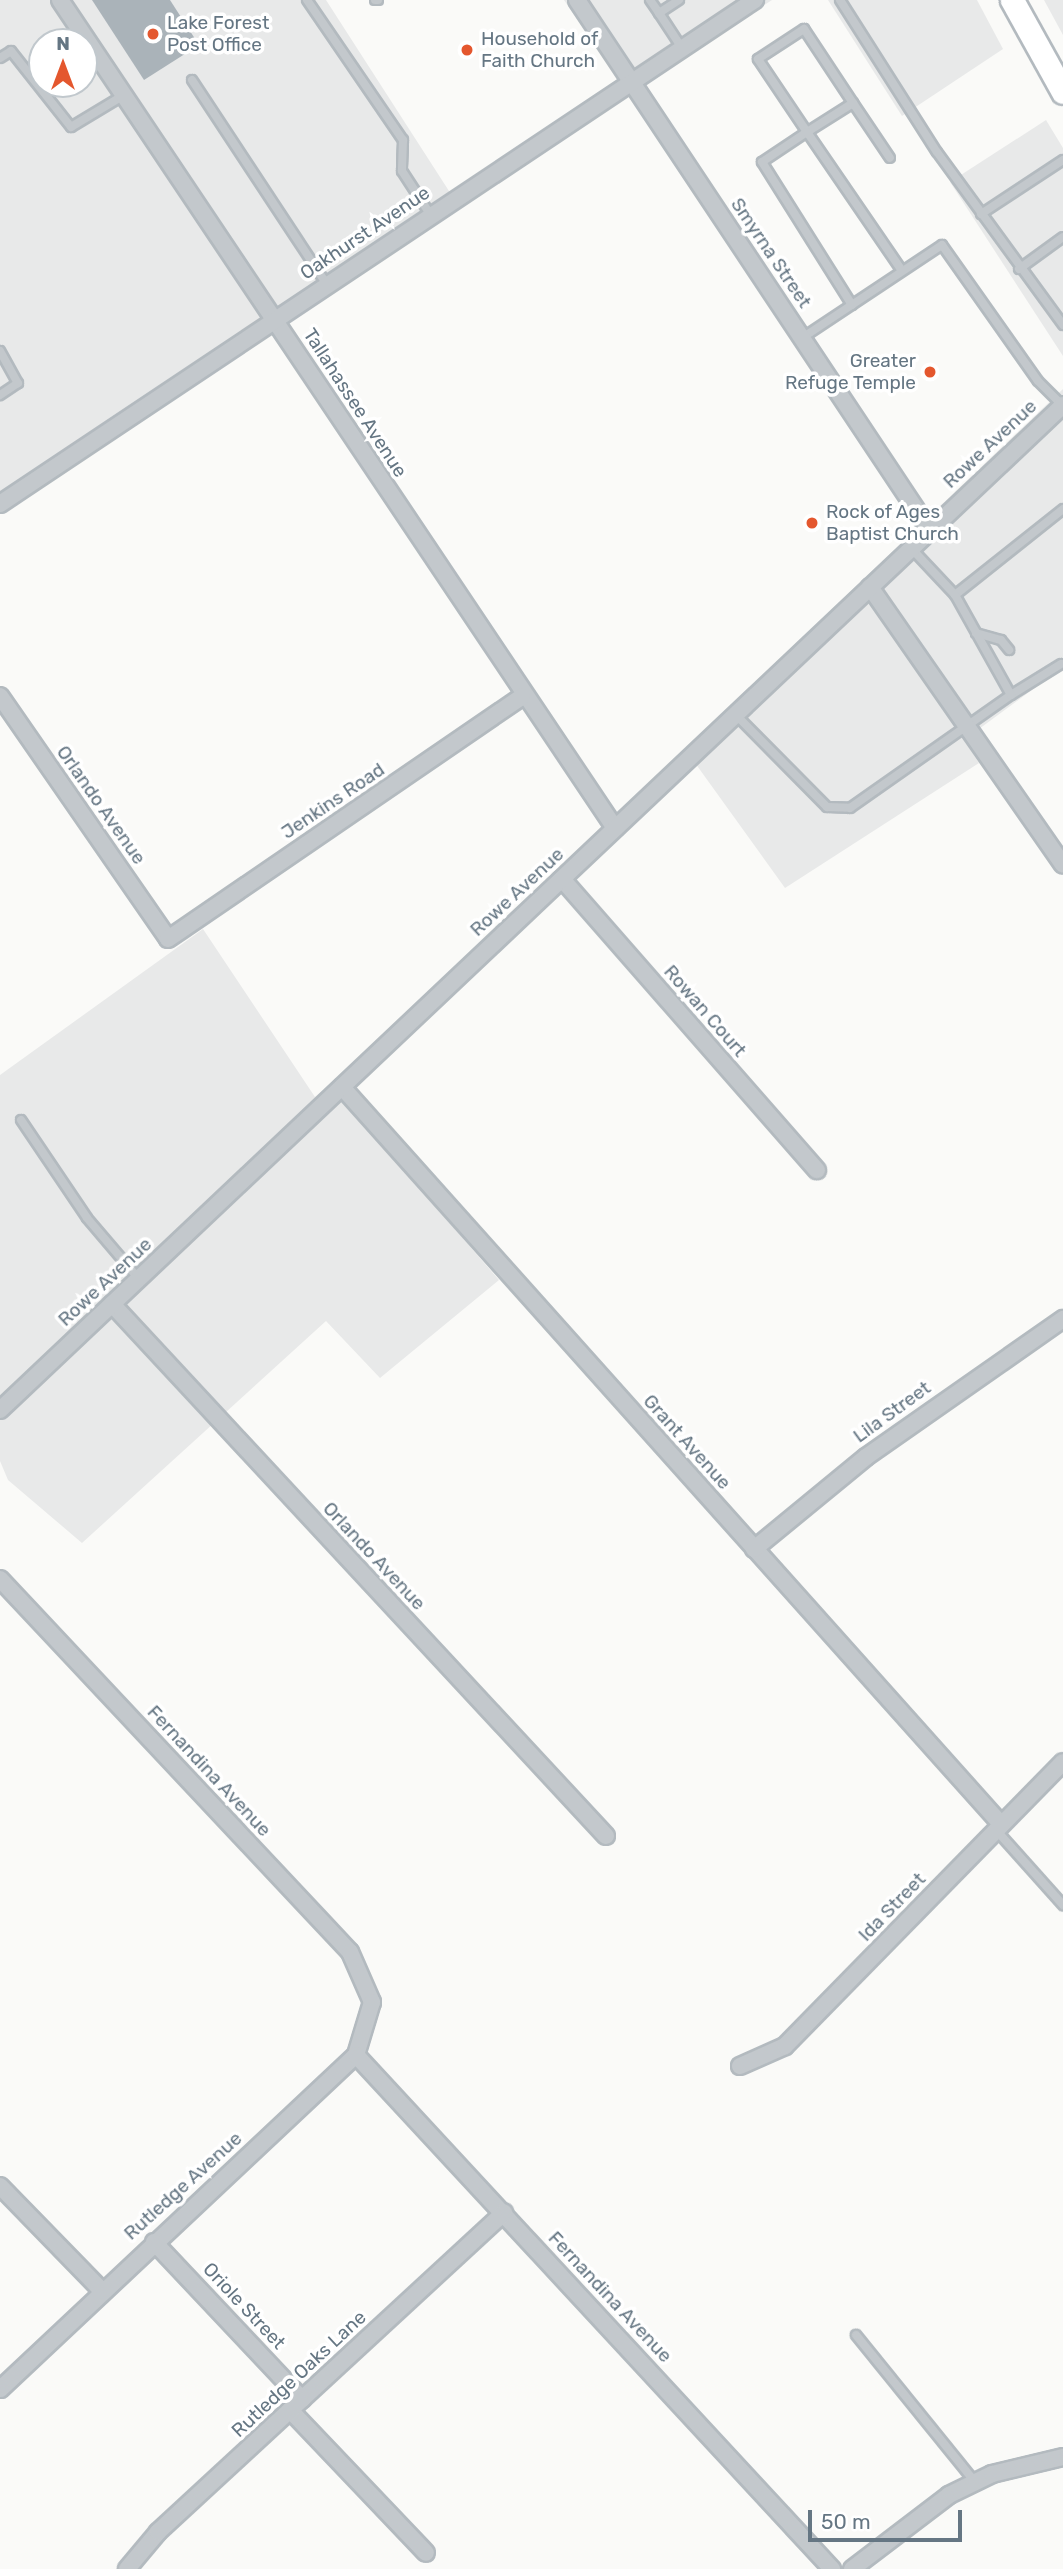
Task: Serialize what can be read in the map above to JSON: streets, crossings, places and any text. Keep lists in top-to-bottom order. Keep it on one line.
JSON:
{"streets":{"street":["Oakhurst Avenue","Smyrna Street","Tallahassee Avenue","Rowe Avenue","Jenkins Road","Orlando Avenue","Rowan Court","Lila Street","Grant Avenue","Fernandina Avenue","Ida Street","Rutledge Avenue","Oriole Street","Rutledge Oaks Lane"]},"crossings":[["Oakhurst Avenue","Smyrna Street"],["Oakhurst Avenue","Tallahassee Avenue"],["Smyrna Street","Rowe Avenue"],["Tallahassee Avenue","Rowe Avenue"],["Tallahassee Avenue","Jenkins Road"],["Rowe Avenue","Orlando Avenue"],["Rowe Avenue","Rowan Court"],["Rowe Avenue","Grant Avenue"],["Jenkins Road","Orlando Avenue"],["Lila Street","Grant Avenue"],["Grant Avenue","Ida Street"],["Fernandina Avenue","Rutledge Avenue"],["Fernandina Avenue","Rutledge Oaks Lane"],["Rutledge Avenue","Oriole Street"],["Oriole Street","Rutledge Oaks Lane"]],"places":["Lake Forest Post Office","Household of Faith Church","Greater Refuge Temple","Rock of Ages Baptist Church"],"scale_bar":"50 m","north":"top"}
